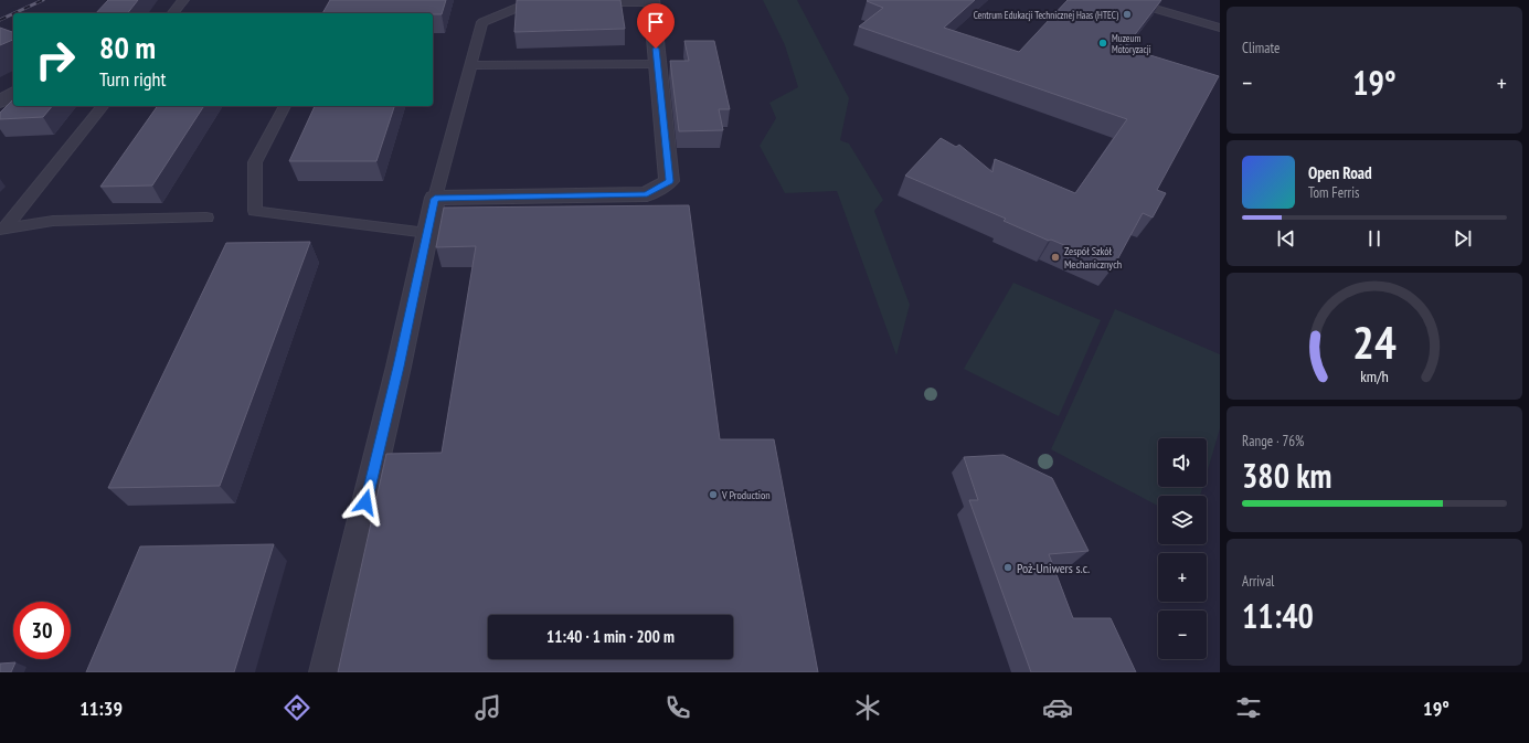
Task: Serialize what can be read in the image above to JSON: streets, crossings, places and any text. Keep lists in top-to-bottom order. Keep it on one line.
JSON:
{"places":["Centrum Edukacji Technicznej Haas (HTEC)","Muzeum Motoryzacji","Zespół Szkół Mechanicznych","V Production","Poż-Uniwers s.c."],"page":{"tile":["Climate",["Range · 76%","380 km"],["Arrival","11:40"]],"turn":["80 m","Turn right"],"heat":["−","19°","+"],"song":["Open Road","Tom Ferris"],"map_buttons":["+","−"],"limit":"30","trip":"11:40 · 1 min · 200 m","tabs":["11:39","19°"],"gauge":["24","km/h"]}}
